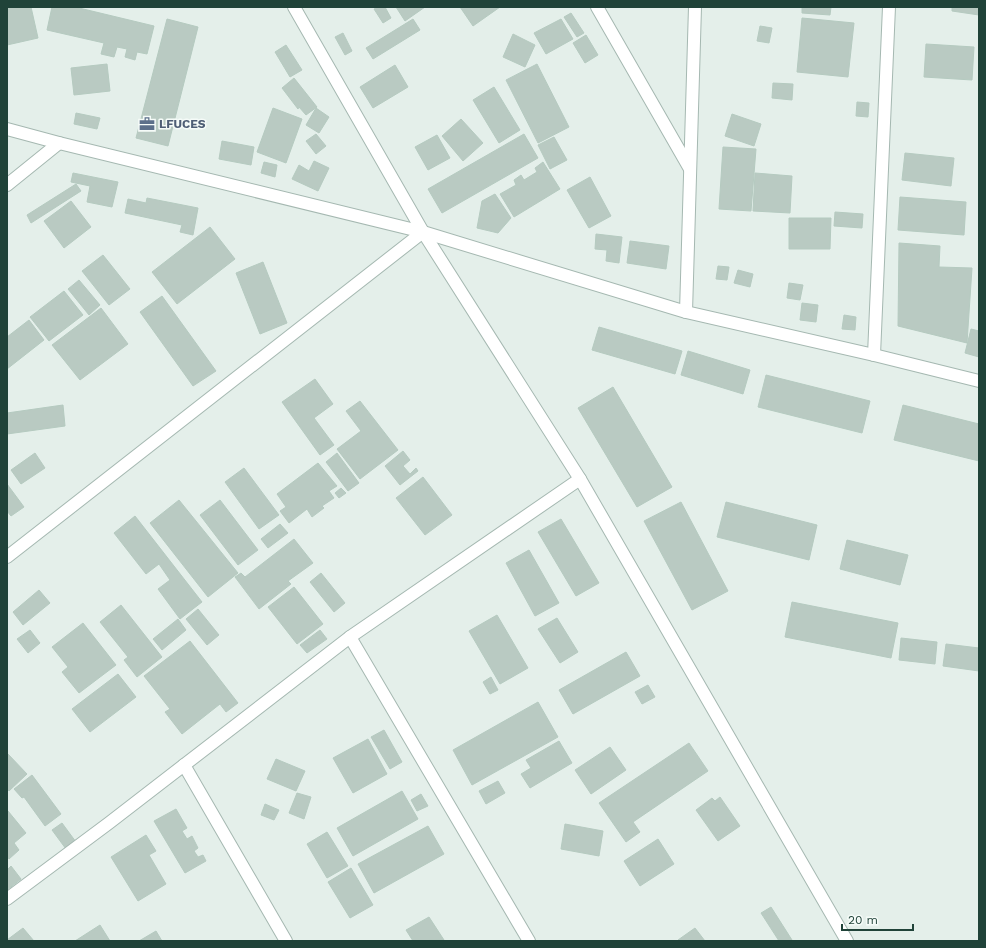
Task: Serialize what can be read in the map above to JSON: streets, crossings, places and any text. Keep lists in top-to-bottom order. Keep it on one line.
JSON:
{"places":{"office":["LFUCES"]},"scale_bar":"20 m"}
